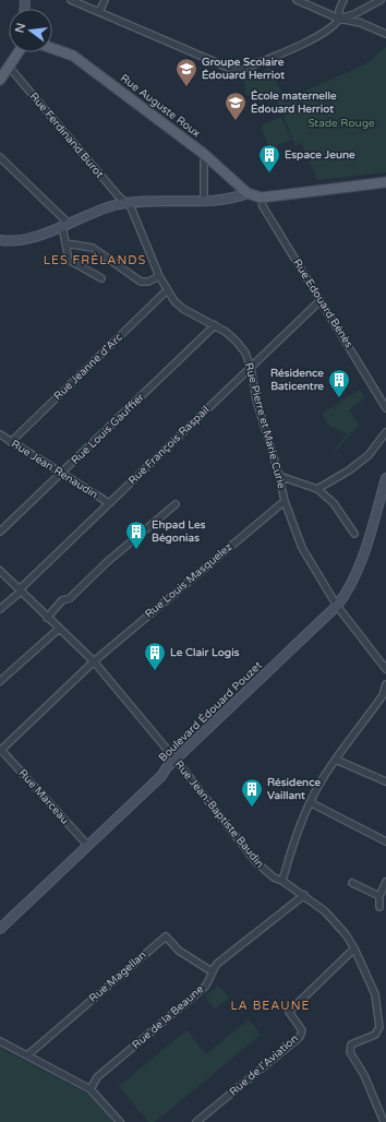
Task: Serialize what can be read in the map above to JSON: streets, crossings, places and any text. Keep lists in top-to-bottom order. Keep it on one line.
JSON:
{"streets":{"main road":["Rue Auguste Roux"],"street":["Rue Ferdinand Burot","Rue Edouard Bénès","Rue Jeanne d'Arc","Rue Pierre et Marie Curie","Rue Louis Gauffier","Rue François Raspail","Rue Jean Renaudin","Rue Louis Masquelez","Boulevard Édouard Pouzet","Rue Marceau","Rue Jean-Baptiste Baudin","Rue Magellan","Rue de la Beaune","Rue de l'Aviation"]},"crossings":[["Rue Auguste Roux","Rue Edouard Bénès"],["Rue Ferdinand Burot","Rue Pierre et Marie Curie"],["Rue Edouard Bénès","Rue François Raspail"],["Rue Jeanne d'Arc","Rue Pierre et Marie Curie"],["Rue Jeanne d'Arc","Rue Jean Renaudin"],["Rue Pierre et Marie Curie","Rue Louis Gauffier"],["Rue Pierre et Marie Curie","Rue François Raspail"],["Rue Pierre et Marie Curie","Rue Louis Masquelez"],["Rue Pierre et Marie Curie","Boulevard Édouard Pouzet"],["Rue Louis Gauffier","Rue Jean Renaudin"],["Rue François Raspail","Rue Jean Renaudin"],["Rue François Raspail","Rue Jean-Baptiste Baudin"],["Rue Louis Masquelez","Rue Marceau"],["Rue Louis Masquelez","Rue Jean-Baptiste Baudin"],["Boulevard Édouard Pouzet","Rue Marceau"],["Boulevard Édouard Pouzet","Rue Jean-Baptiste Baudin"],["Rue Jean-Baptiste Baudin","Rue de la Beaune"],["Rue Jean-Baptiste Baudin","Rue de l'Aviation"],["Rue Magellan","Rue de la Beaune"]],"districts":["LES FRÉLANDS","LA BEAUNE"],"parks":["Stade Rouge"],"places":{"school or university":["Groupe Scolaire Édouard Herriot","École maternelle Édouard Herriot"],"building":["Espace Jeune","Résidence Baticentre","Ehpad Les Bégonias","Le Clair Logis","Résidence Vaillant"]},"north":"left"}
